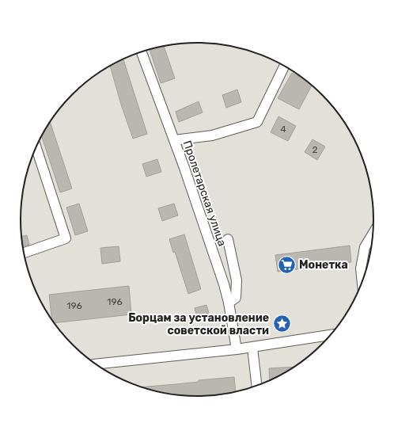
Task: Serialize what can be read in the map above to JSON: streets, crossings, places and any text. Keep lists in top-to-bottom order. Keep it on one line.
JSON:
{"streets":{"street":["Пролетарская улица"]},"places":{"supermarket":["Монетка"],"place":["Борцам за установление советской власти"]},"house_numbers":["4","2","196","196"]}
